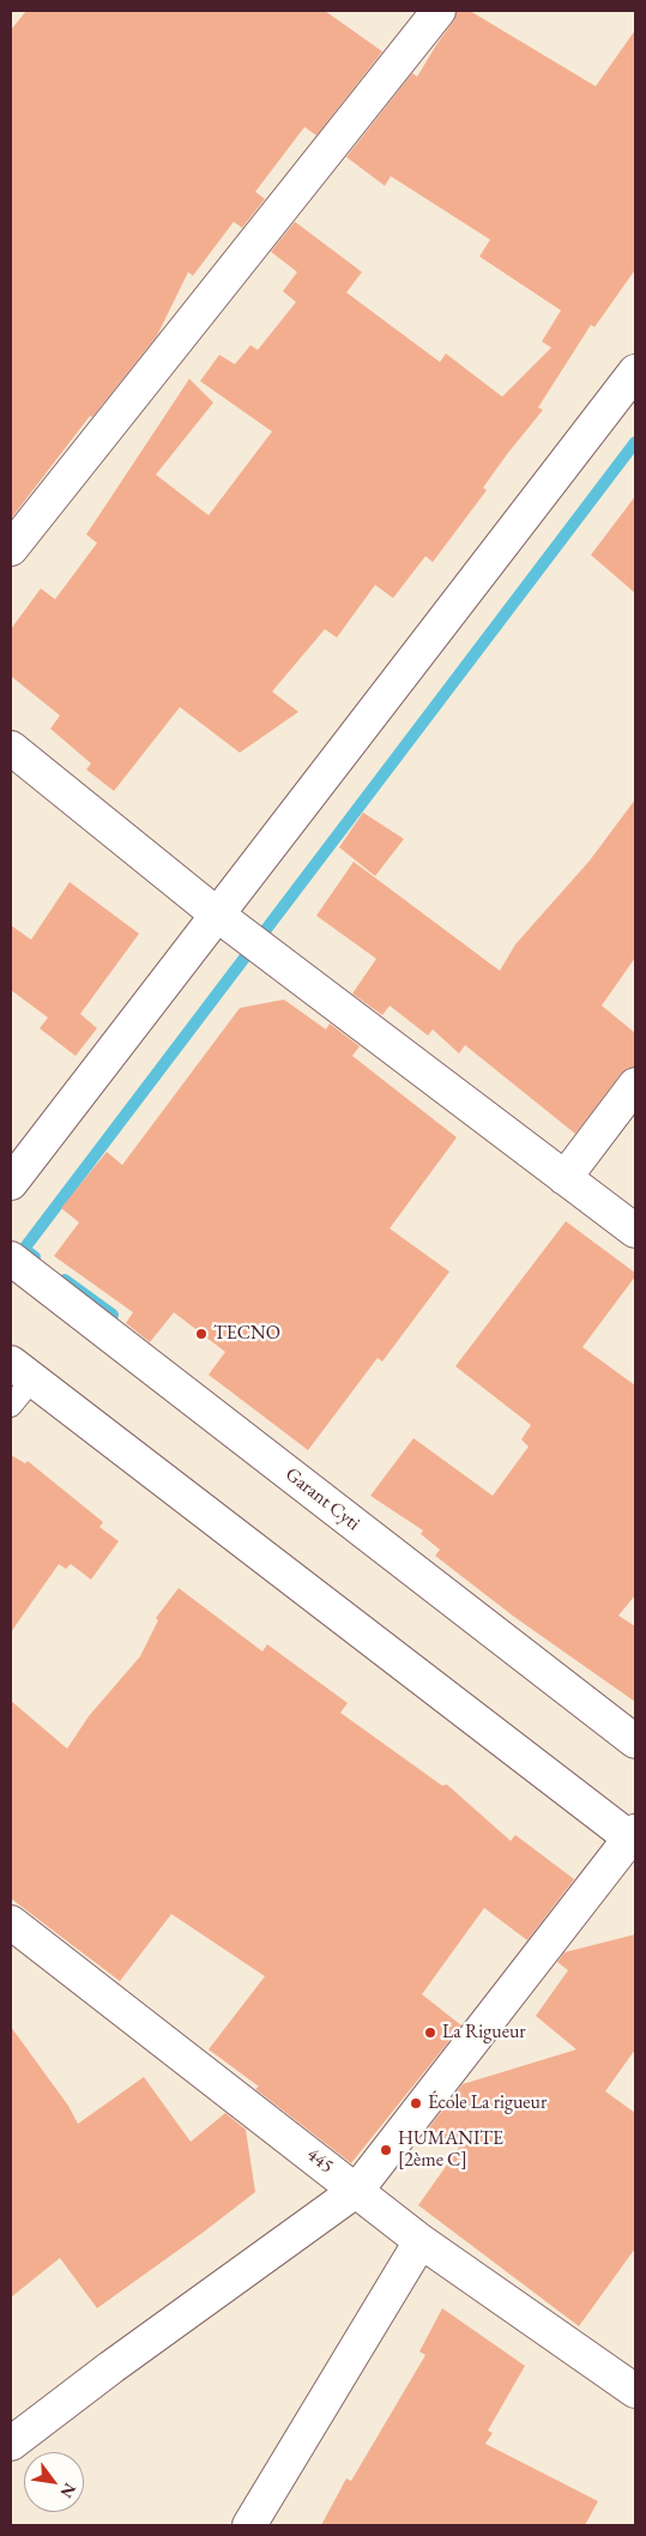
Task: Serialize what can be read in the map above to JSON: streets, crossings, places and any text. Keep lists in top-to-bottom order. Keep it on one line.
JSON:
{"streets":{"street":["Garant Cyti","445"]},"places":["TECNO","La Rigueur","École La rigueur","HUMANITE [2ème C]"],"north":"bottom right"}
